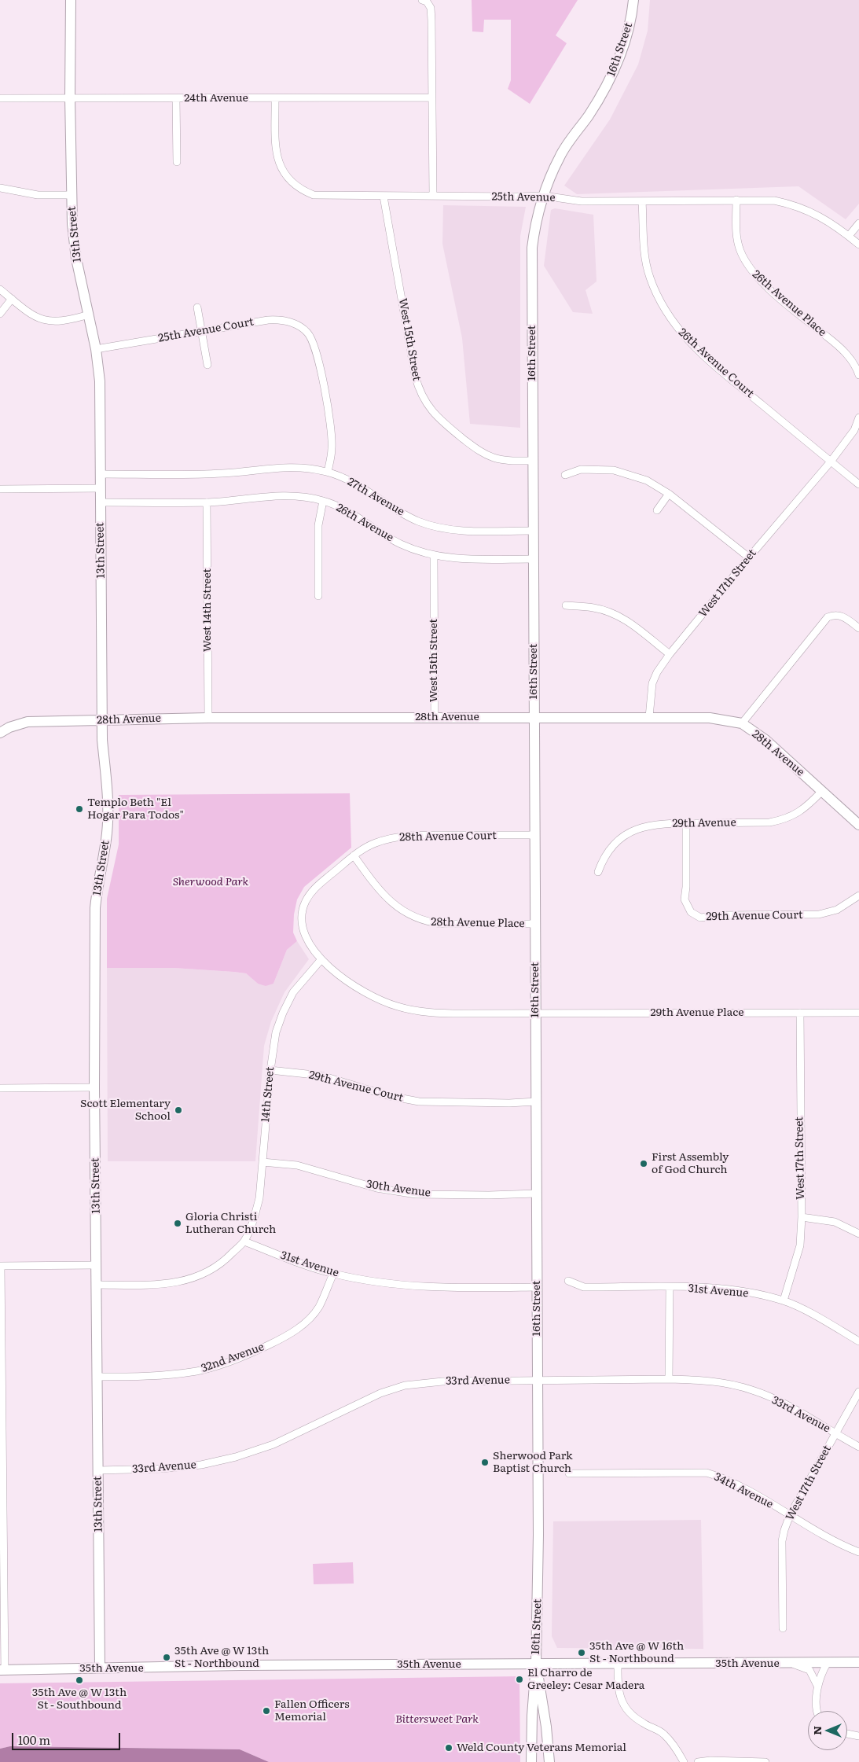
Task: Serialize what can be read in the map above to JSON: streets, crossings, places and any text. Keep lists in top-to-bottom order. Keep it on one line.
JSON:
{"streets":{"main road":["16th Street","13th Street","28th Avenue","35th Avenue"],"street":["24th Avenue","25th Avenue","26th Avenue Place","25th Avenue Court","West 15th Street","26th Avenue Court","27th Avenue","26th Avenue","West 17th Street","West 14th Street","29th Avenue","28th Avenue Court","29th Avenue Court","28th Avenue Place","29th Avenue Place","14th Street","30th Avenue","31st Avenue","32nd Avenue","33rd Avenue","34th Avenue"]},"crossings":[["16th Street","25th Avenue"],["16th Street","West 15th Street"],["16th Street","27th Avenue"],["16th Street","26th Avenue"],["16th Street","28th Avenue"],["16th Street","28th Avenue Court"],["16th Street","29th Avenue Court"],["16th Street","28th Avenue Place"],["16th Street","29th Avenue Place"],["16th Street","30th Avenue"],["16th Street","31st Avenue"],["16th Street","33rd Avenue"],["16th Street","35th Avenue"],["24th Avenue","25th Avenue"],["24th Avenue","13th Street"],["25th Avenue","26th Avenue Place"],["25th Avenue","West 15th Street"],["25th Avenue","26th Avenue Court"],["13th Street","25th Avenue Court"],["13th Street","27th Avenue"],["13th Street","26th Avenue"],["13th Street","28th Avenue"],["13th Street","32nd Avenue"],["13th Street","33rd Avenue"],["13th Street","35th Avenue"],["25th Avenue Court","27th Avenue"],["West 15th Street","26th Avenue"],["West 15th Street","28th Avenue"],["26th Avenue Court","West 17th Street"],["26th Avenue","West 14th Street"],["West 17th Street","28th Avenue"],["West 17th Street","29th Avenue Place"],["West 17th Street","31st Avenue"],["West 17th Street","33rd Avenue"],["West 17th Street","34th Avenue"],["West 14th Street","28th Avenue"],["28th Avenue","29th Avenue"],["29th Avenue","29th Avenue Court"],["28th Avenue Court","28th Avenue Place"],["28th Avenue Court","14th Street"],["29th Avenue Court","14th Street"],["14th Street","30th Avenue"],["14th Street","31st Avenue"],["31st Avenue","32nd Avenue"]],"parks":["Sherwood Park","Bittersweet Park"],"places":["Templo Beth \"El Hogar Para Todos\"","Scott Elementary School","First Assembly of God Church","Gloria Christi Lutheran Church","Sherwood Park Baptist Church","35th Ave @ W 16th St - Northbound","35th Ave @ W 13th St - Northbound","El Charro de Greeley: Cesar Madera","35th Ave @ W 13th St - Southbound","Fallen Officers Memorial","Weld County Veterans Memorial"],"scale_bar":"100 m","north":"left"}
